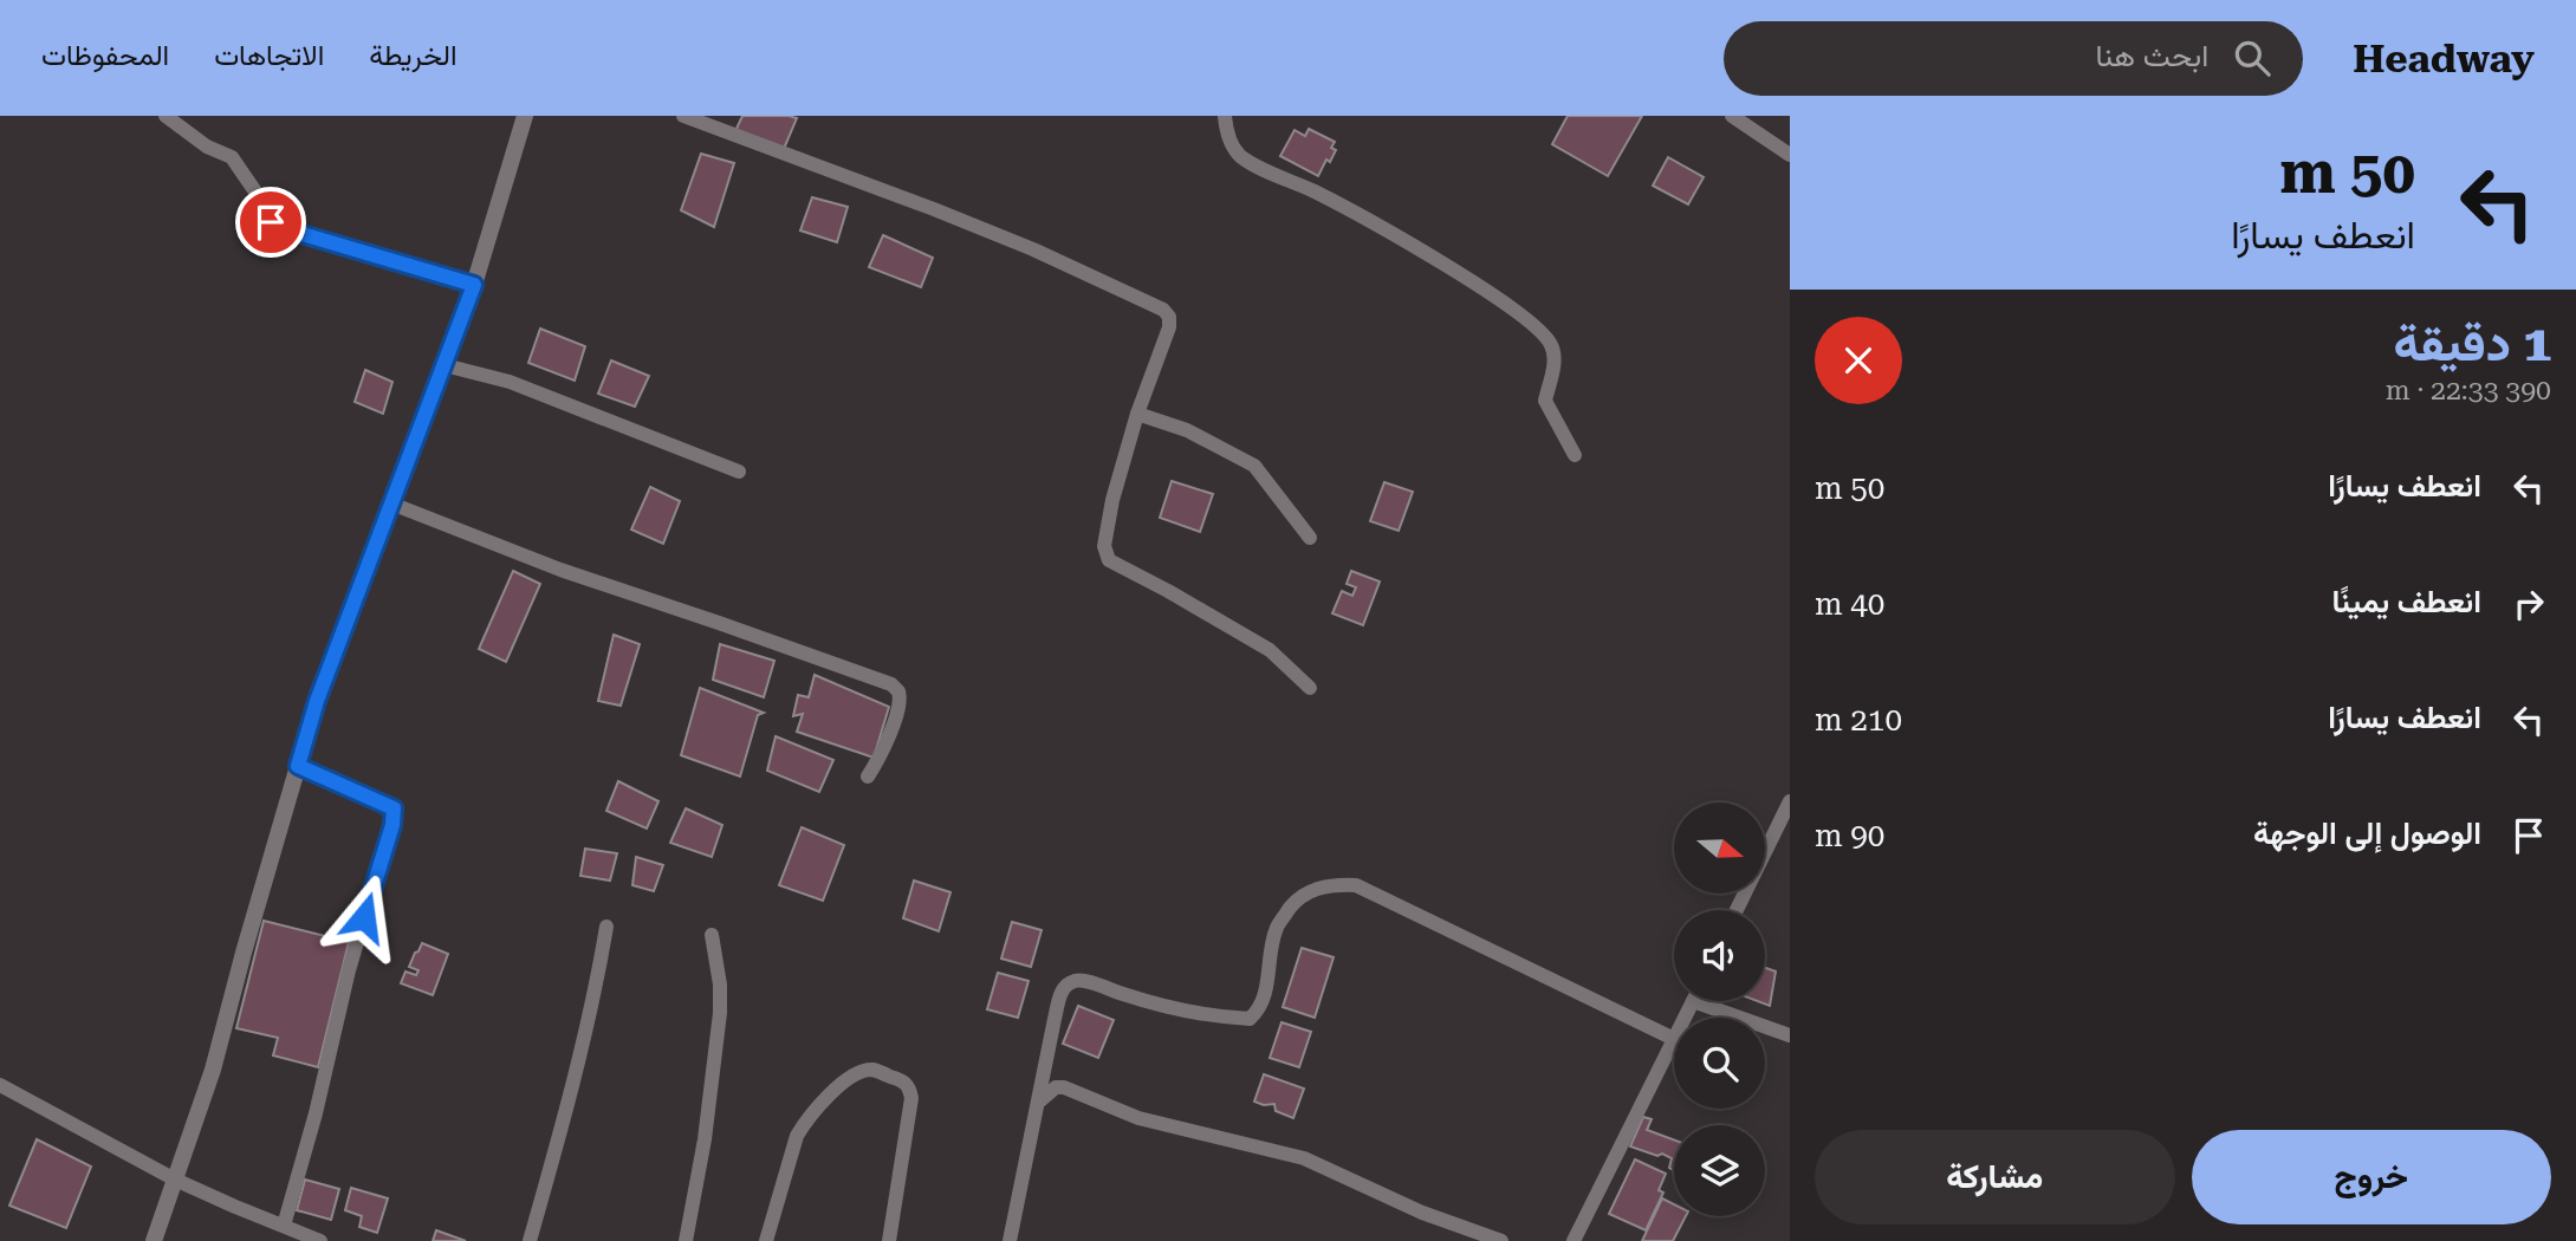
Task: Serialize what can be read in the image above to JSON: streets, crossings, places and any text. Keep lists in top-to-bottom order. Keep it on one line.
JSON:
{"north":"right","page":{"header":"Headway","search":"ابحث هنا","nav":["الخريطة","الاتجاهات","المحفوظات"],"turn":["50 m","انعطف يسارًا"],"heading":["1 دقيقة","390 m · 22:33"],"list":[{"name":"انعطف يسارًا","value":"50 m"},{"name":"انعطف يمينًا","value":"40 m"},{"name":"انعطف يسارًا","value":"210 m"},{"name":"الوصول إلى الوجهة","value":"90 m"}],"buttons":["خروج","مشاركة"]}}
